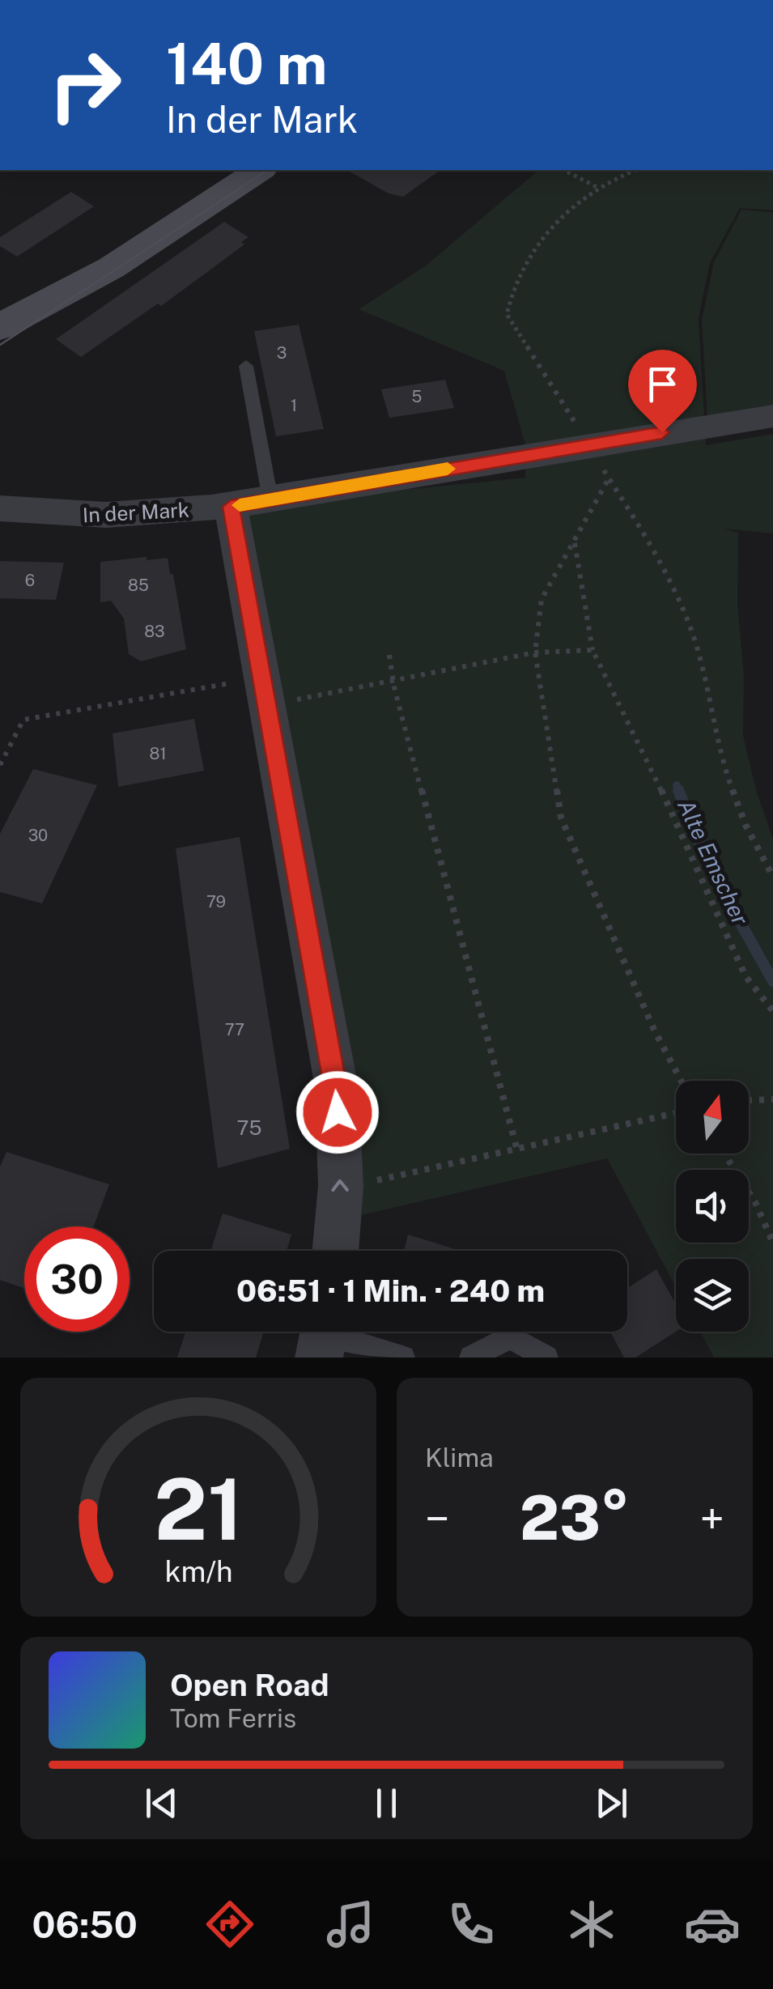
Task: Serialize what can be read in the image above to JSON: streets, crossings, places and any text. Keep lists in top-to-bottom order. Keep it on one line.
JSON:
{"streets":{"street":["In der Mark"]},"water":["Alte Emscher"],"house_numbers":["3","5","1","6","85","83","81","30","79","77","75"],"north":"top","page":{"turn":["140 m","In der Mark"],"limit":"30","trip":"06:51 · 1 Min. · 240 m","tile":"Klima","heat":["−","23°","+"],"song":["Open Road","Tom Ferris"],"tabs":"06:50","gauge":["21","km/h"]}}
